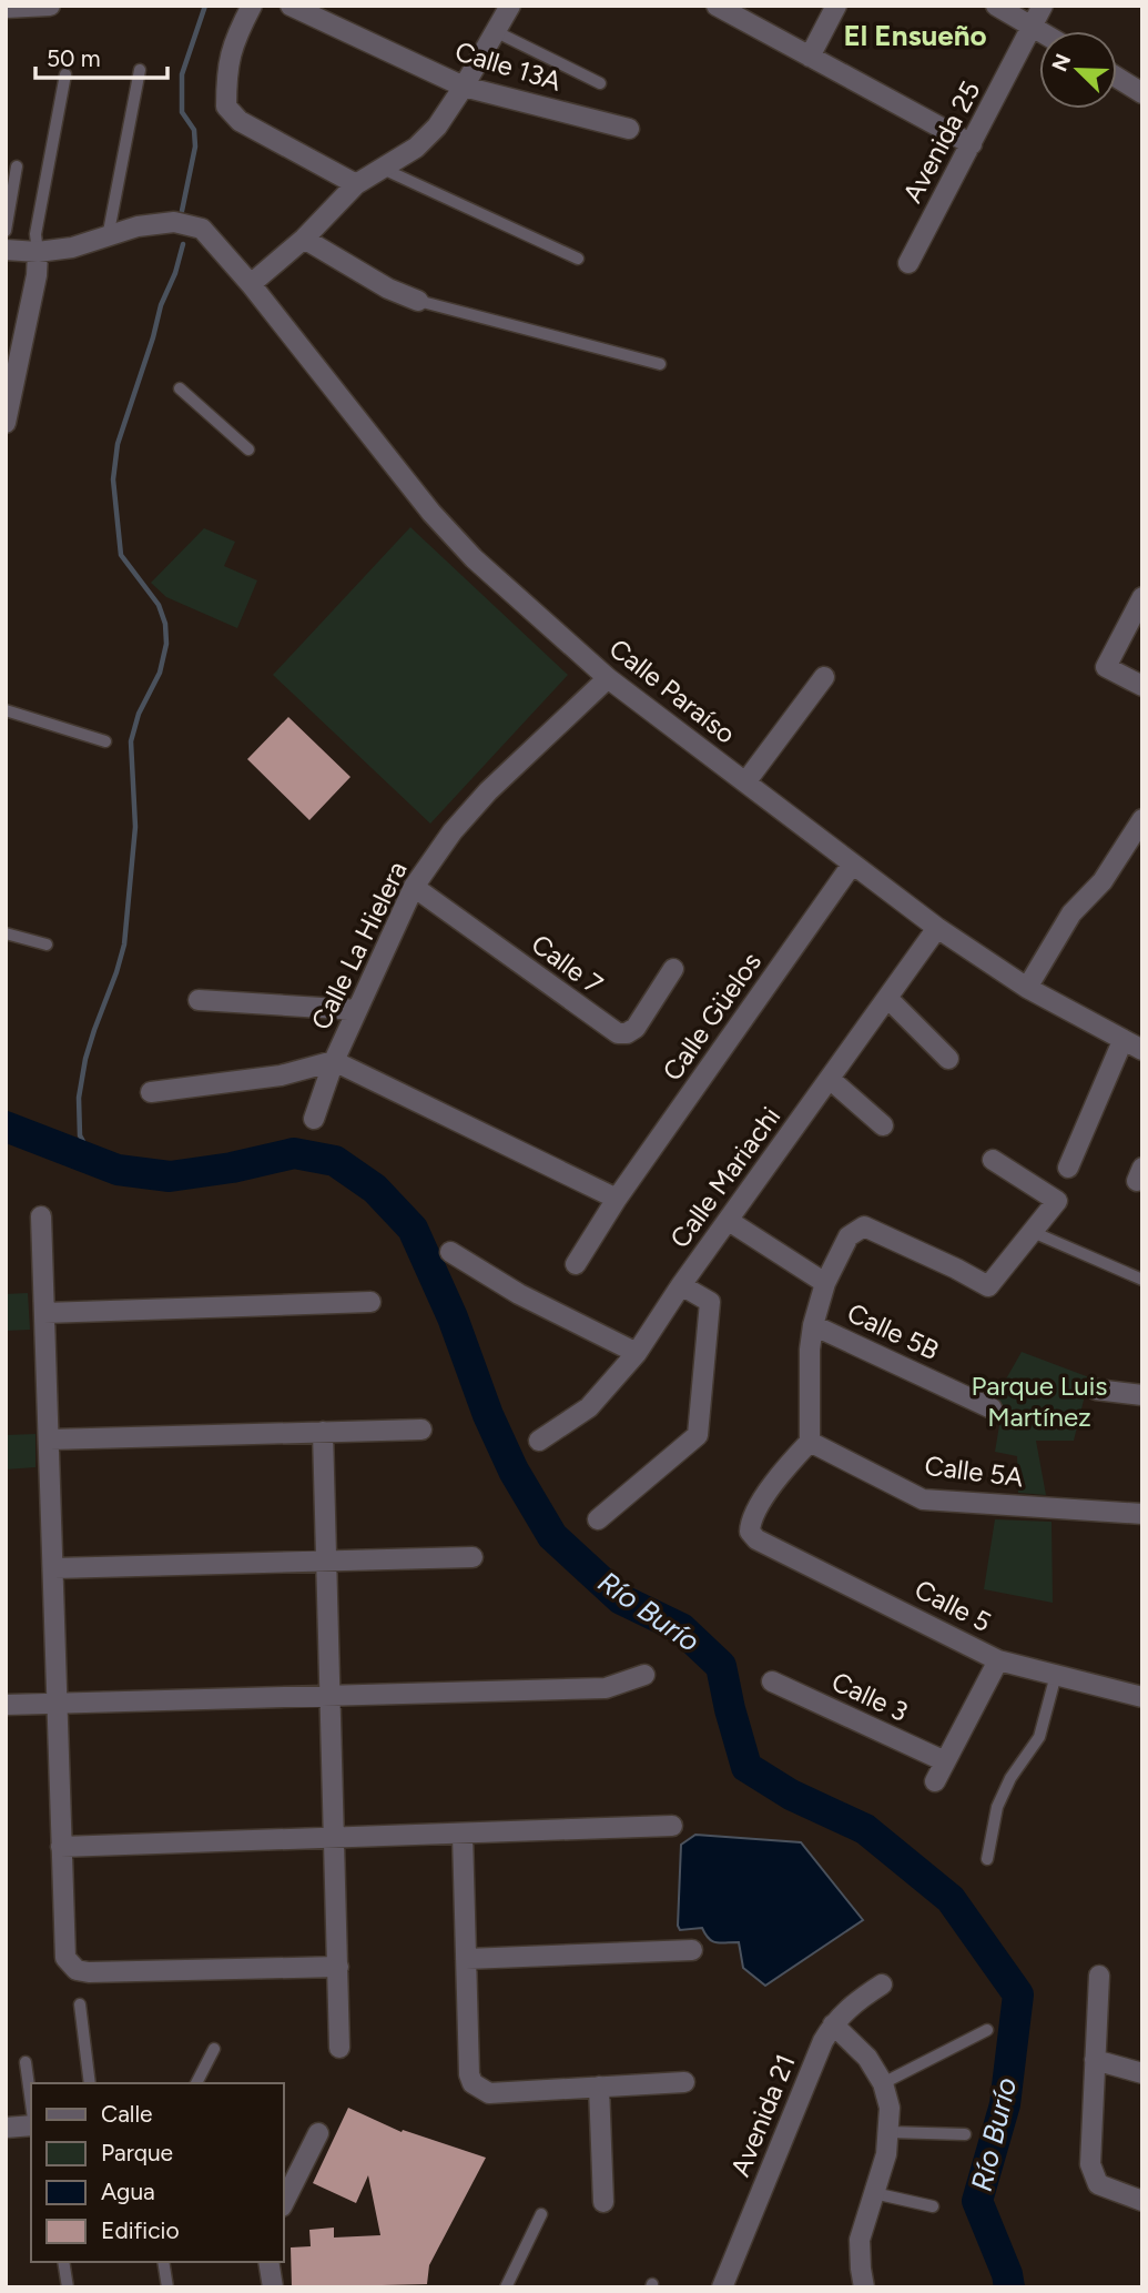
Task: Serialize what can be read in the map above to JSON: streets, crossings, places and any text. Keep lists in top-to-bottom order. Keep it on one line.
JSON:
{"streets":{"street":["Calle 13A","Avenida 25","Calle Paraíso","Calle La Hielera","Calle 7","Calle Güelos","Calle Mariachi","Calle 5B","Calle 5A","Calle 5","Calle 3","Avenida 21"]},"crossings":[["Calle Paraíso","Calle La Hielera"],["Calle Paraíso","Calle Güelos"],["Calle Paraíso","Calle Mariachi"],["Calle La Hielera","Calle 7"],["Calle 5A","Calle 5"]],"districts":["El Ensueño"],"water":["Río Burío"],"parks":["Parque Luis Martínez"],"legend":["Calle","Parque","Agua","Edificio"],"scale_bar":"50 m","north":"top left"}
